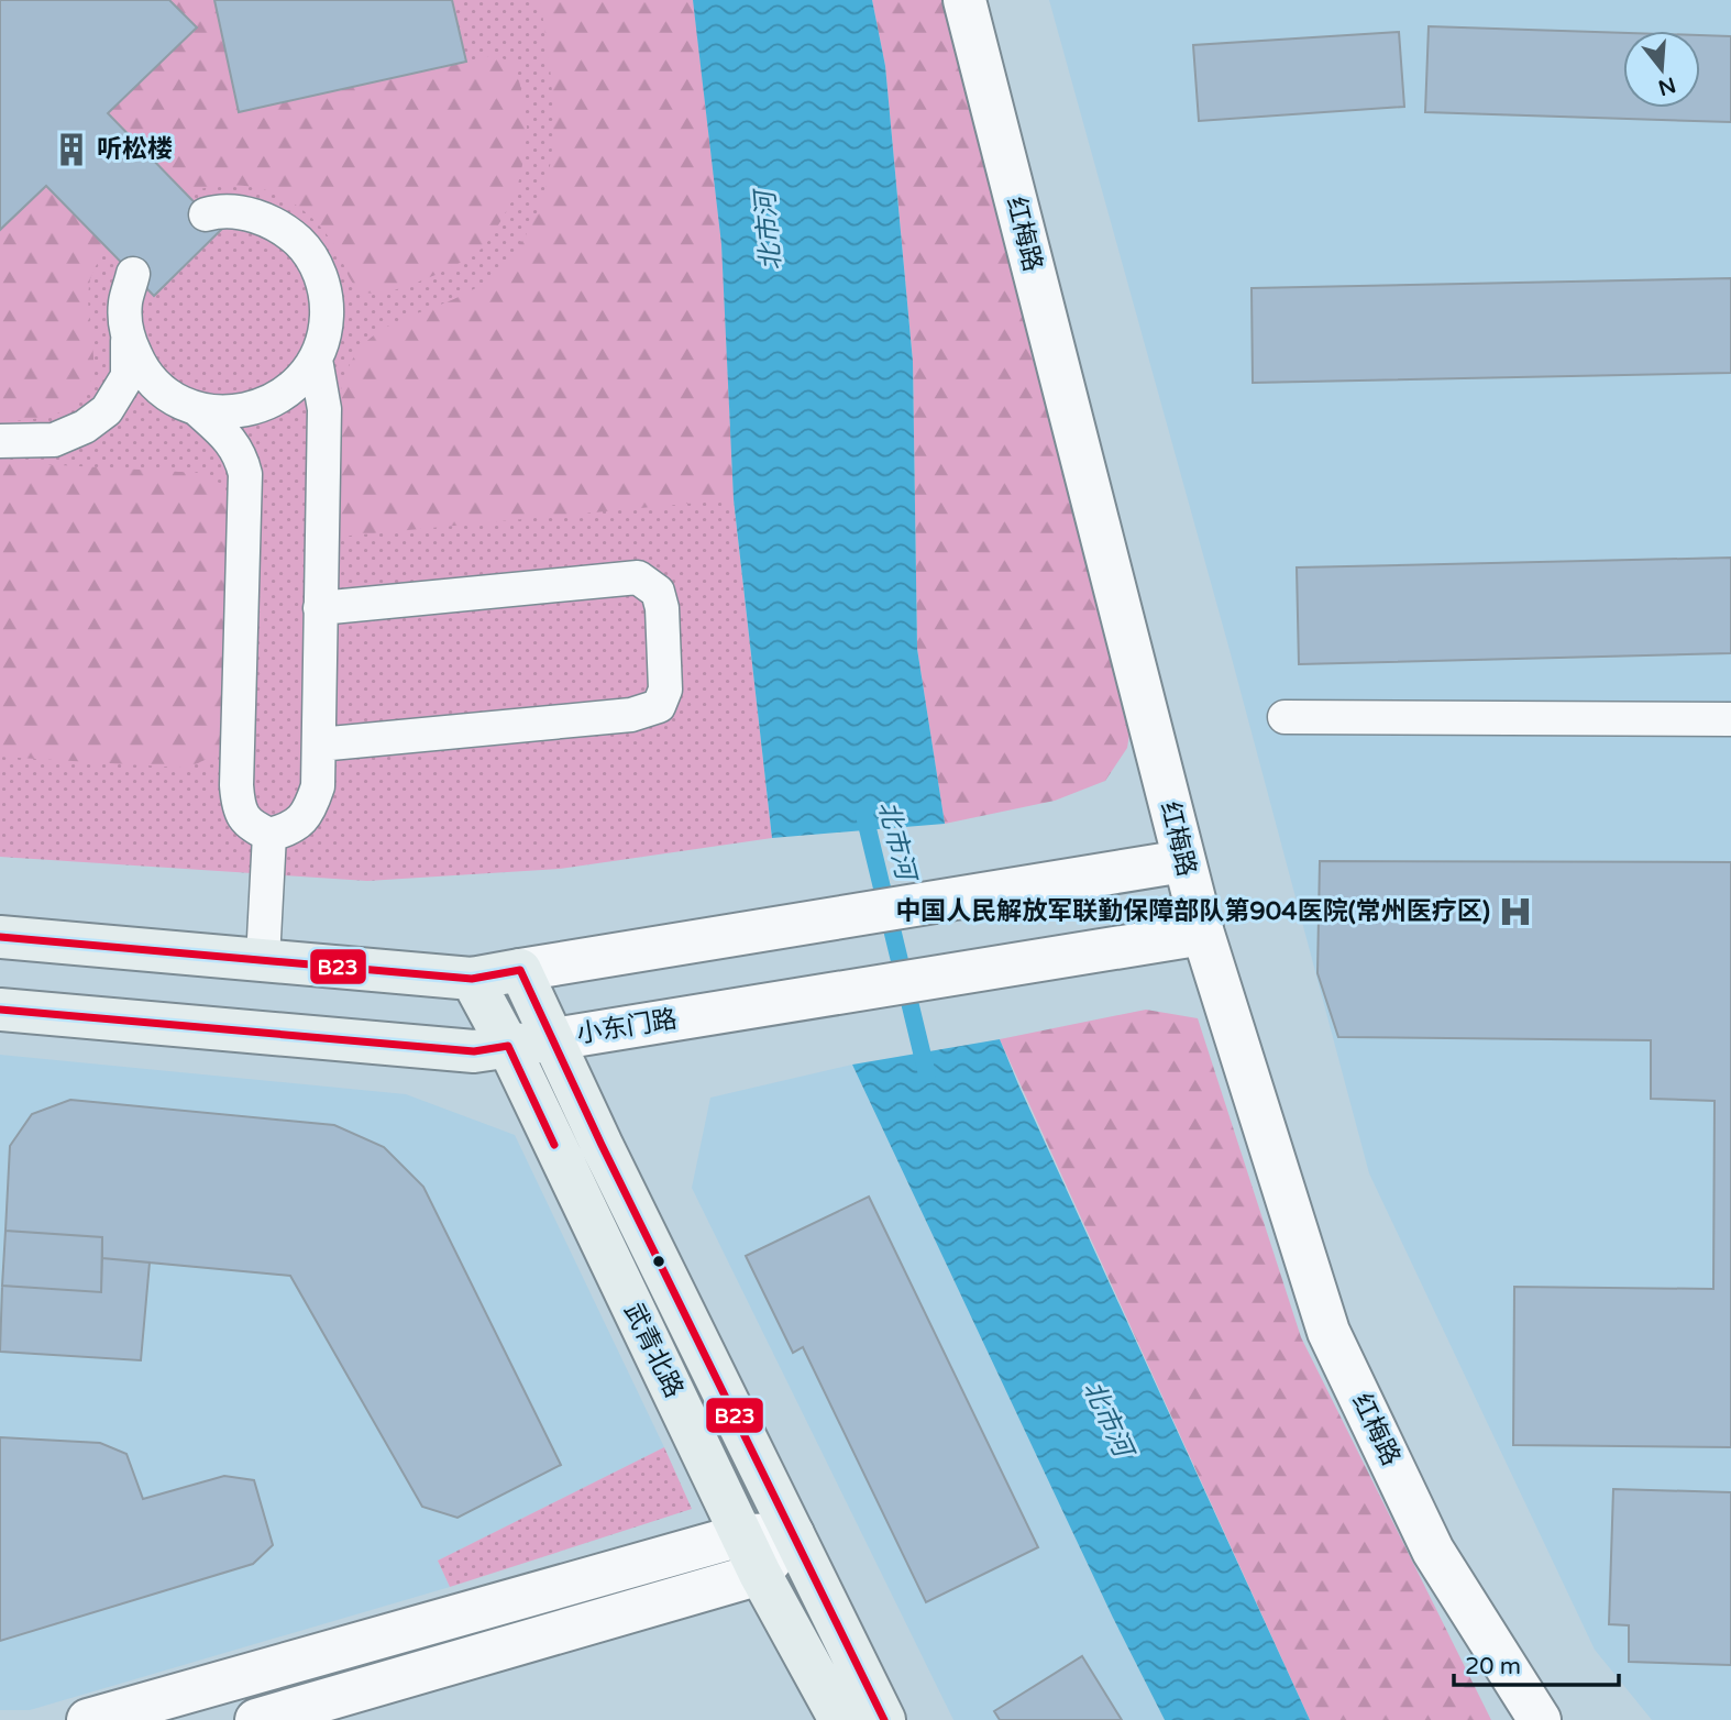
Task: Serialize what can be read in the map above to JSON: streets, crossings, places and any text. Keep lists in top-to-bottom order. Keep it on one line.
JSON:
{"streets":{"main road":["小东门路","武青北路"],"street":["红梅路"]},"crossings":[["红梅路","小东门路"],["小东门路","武青北路"]],"water":["北市河"],"places":{"building":["听松楼"],"hospital":["中国人民解放军联勤保障部队第904医院(常州医疗区)"]},"lines":["transit line B23"],"scale_bar":"20 m","north":"bottom"}
